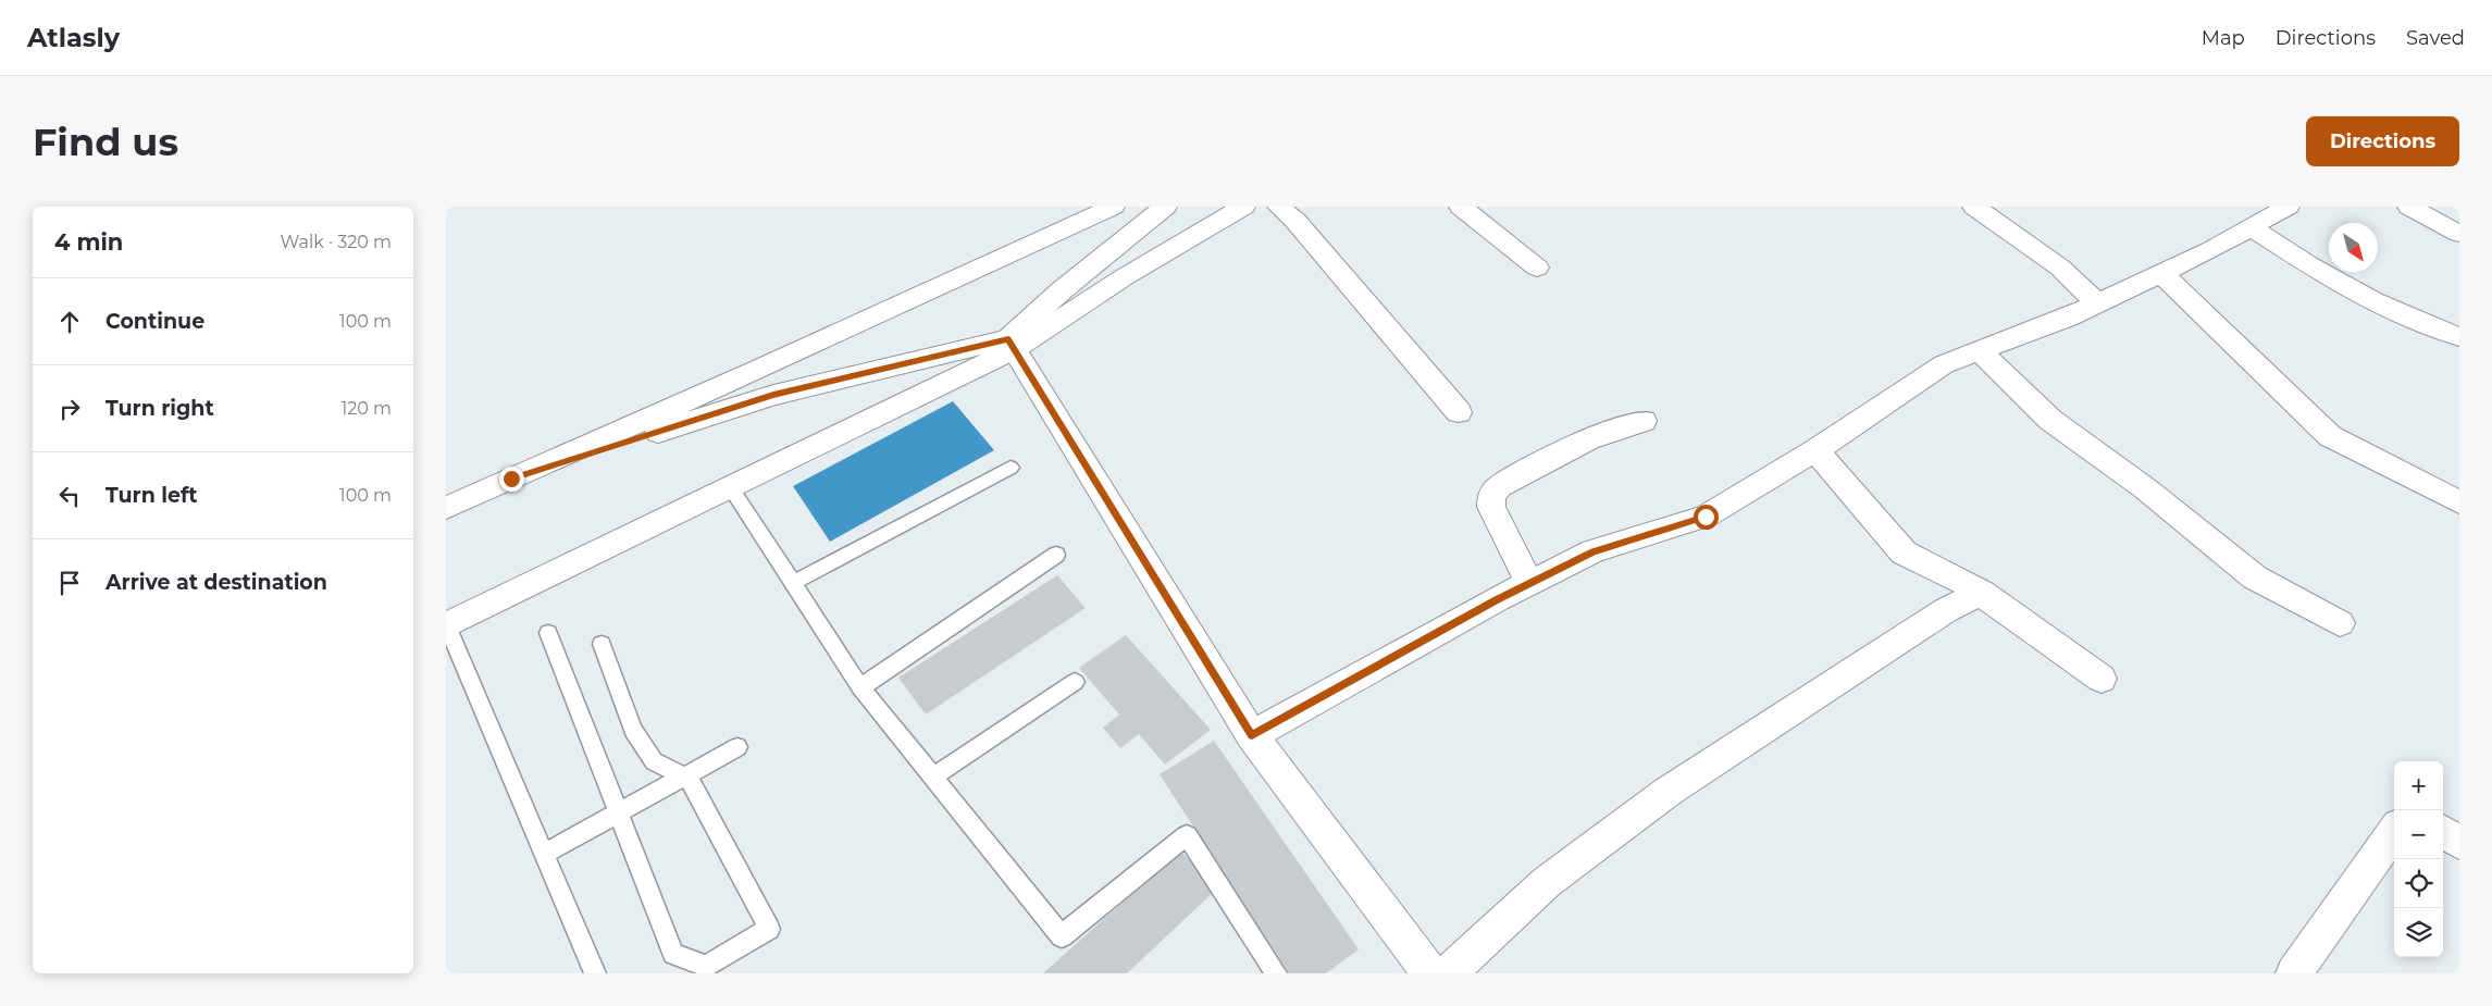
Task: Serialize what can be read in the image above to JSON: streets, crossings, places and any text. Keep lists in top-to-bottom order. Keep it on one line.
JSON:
{"north":"bottom right","page":{"header":"Atlasly","nav":["Map","Directions","Saved"],"buttons":"Directions","title":"Find us","heading":["4 min","Walk · 320 m"],"list":[["Continue","100 m"],["Turn right","120 m"],["Turn left","100 m"],"Arrive at destination"],"map_buttons":["+","−"]}}
